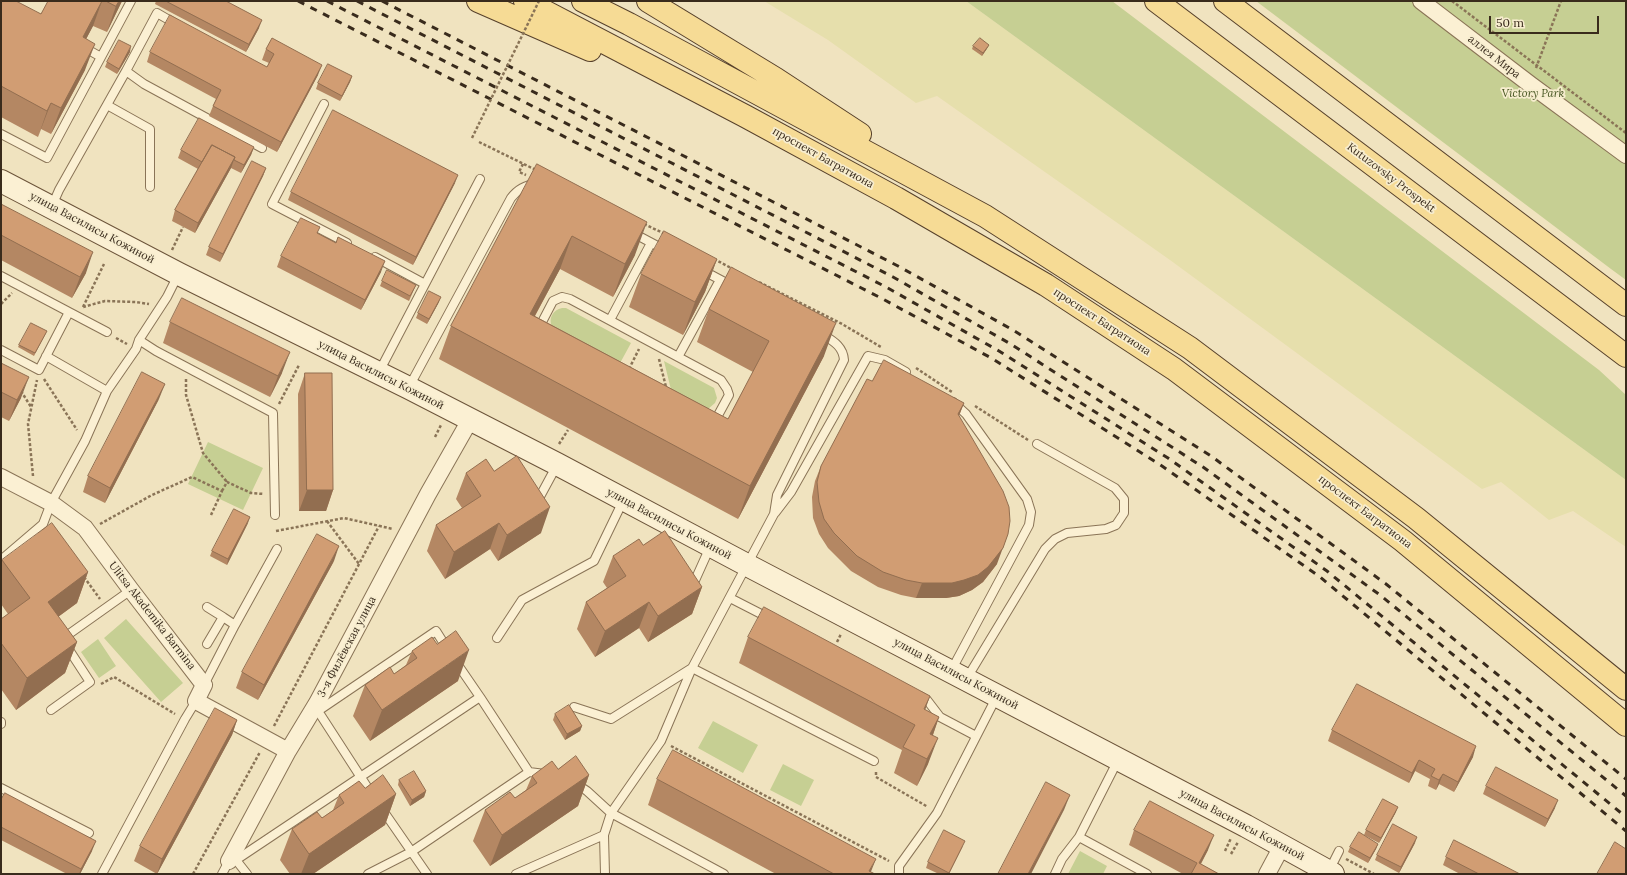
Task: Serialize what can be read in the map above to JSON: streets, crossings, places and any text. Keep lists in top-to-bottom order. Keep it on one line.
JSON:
{"streets":{"main road":["проспект Багратиона","Kutuzovsky Prospekt"],"street":["аллея Мира","улица Василисы Кожиной","Ulitsa Akademika Barmina","3-я Филёвская улица"]},"crossings":[["улица Василисы Кожиной","3-я Филёвская улица"]],"parks":["Victory Park"],"scale_bar":"50 m"}
